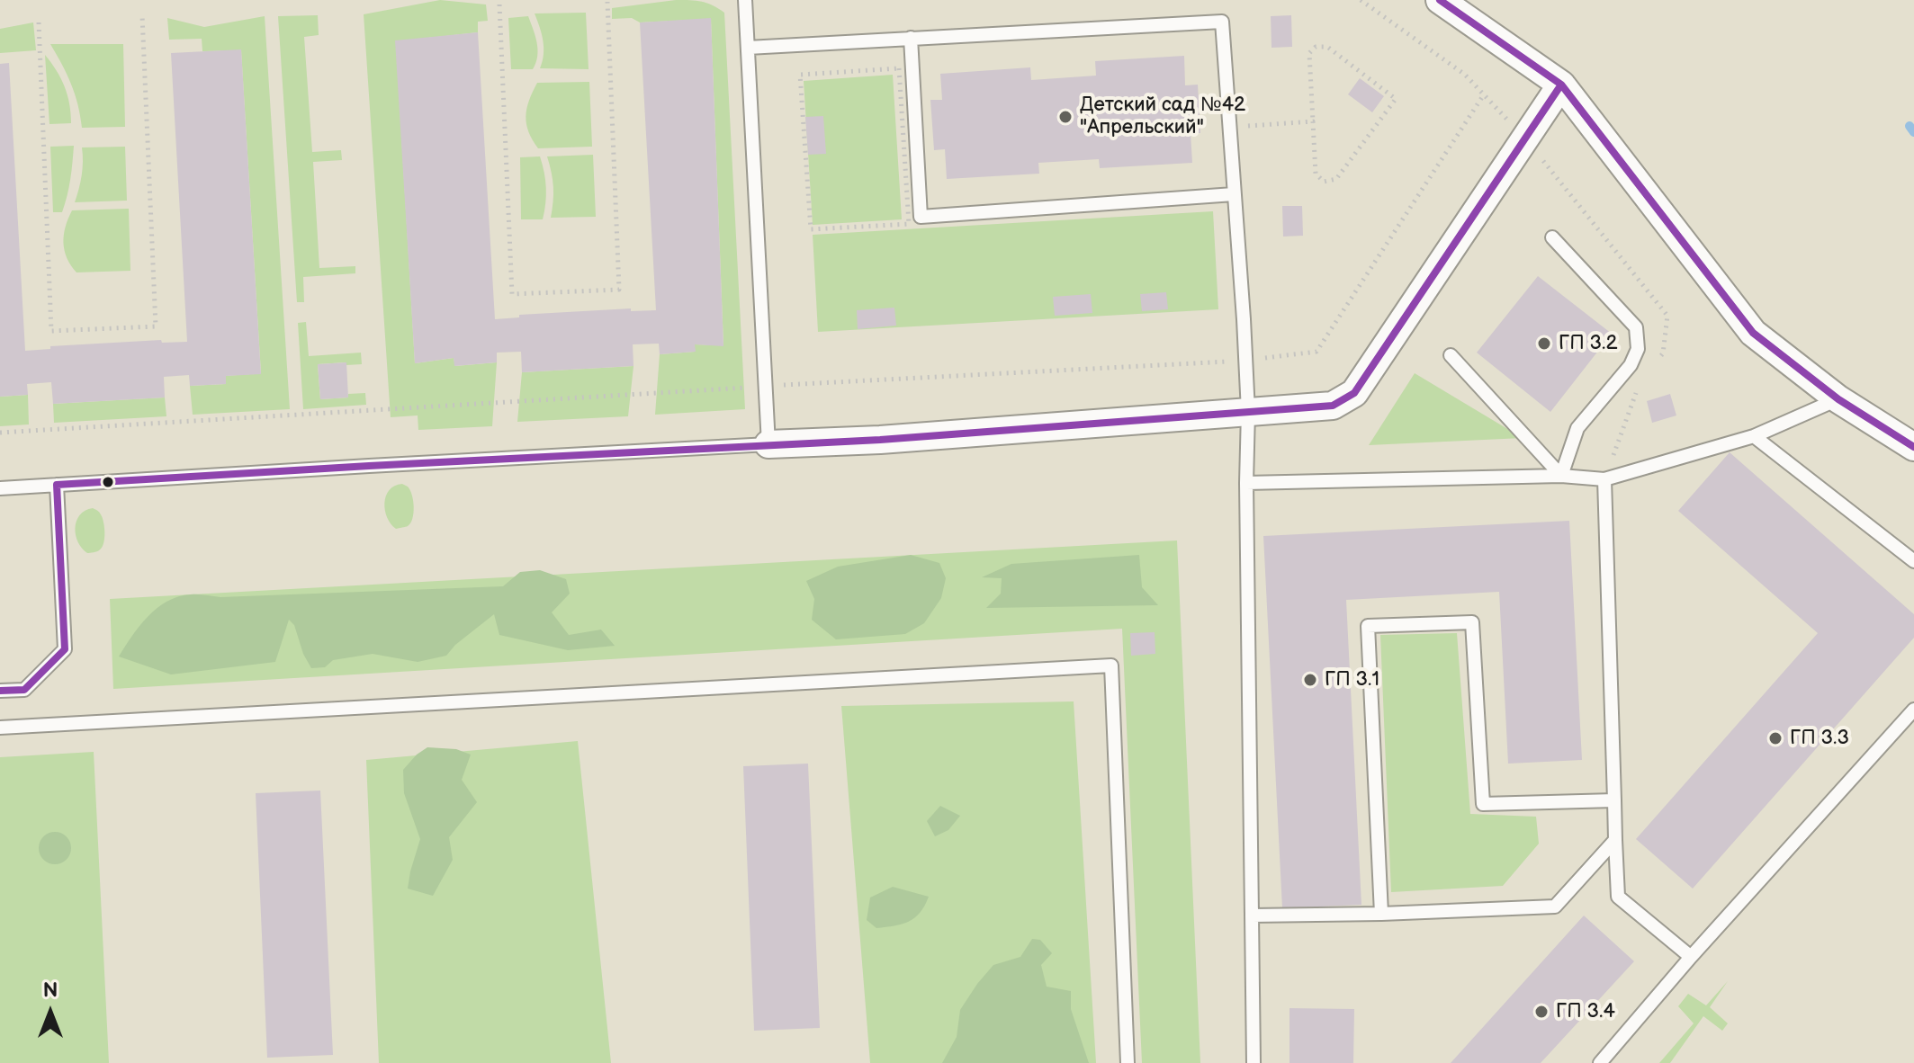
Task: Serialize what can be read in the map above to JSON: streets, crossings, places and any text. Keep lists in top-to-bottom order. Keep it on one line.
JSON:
{"places":["Детский сад №42 \"Апрельский\"","ГП 3.2","ГП 3.1","ГП 3.3","ГП 3.4"],"north":"top"}
